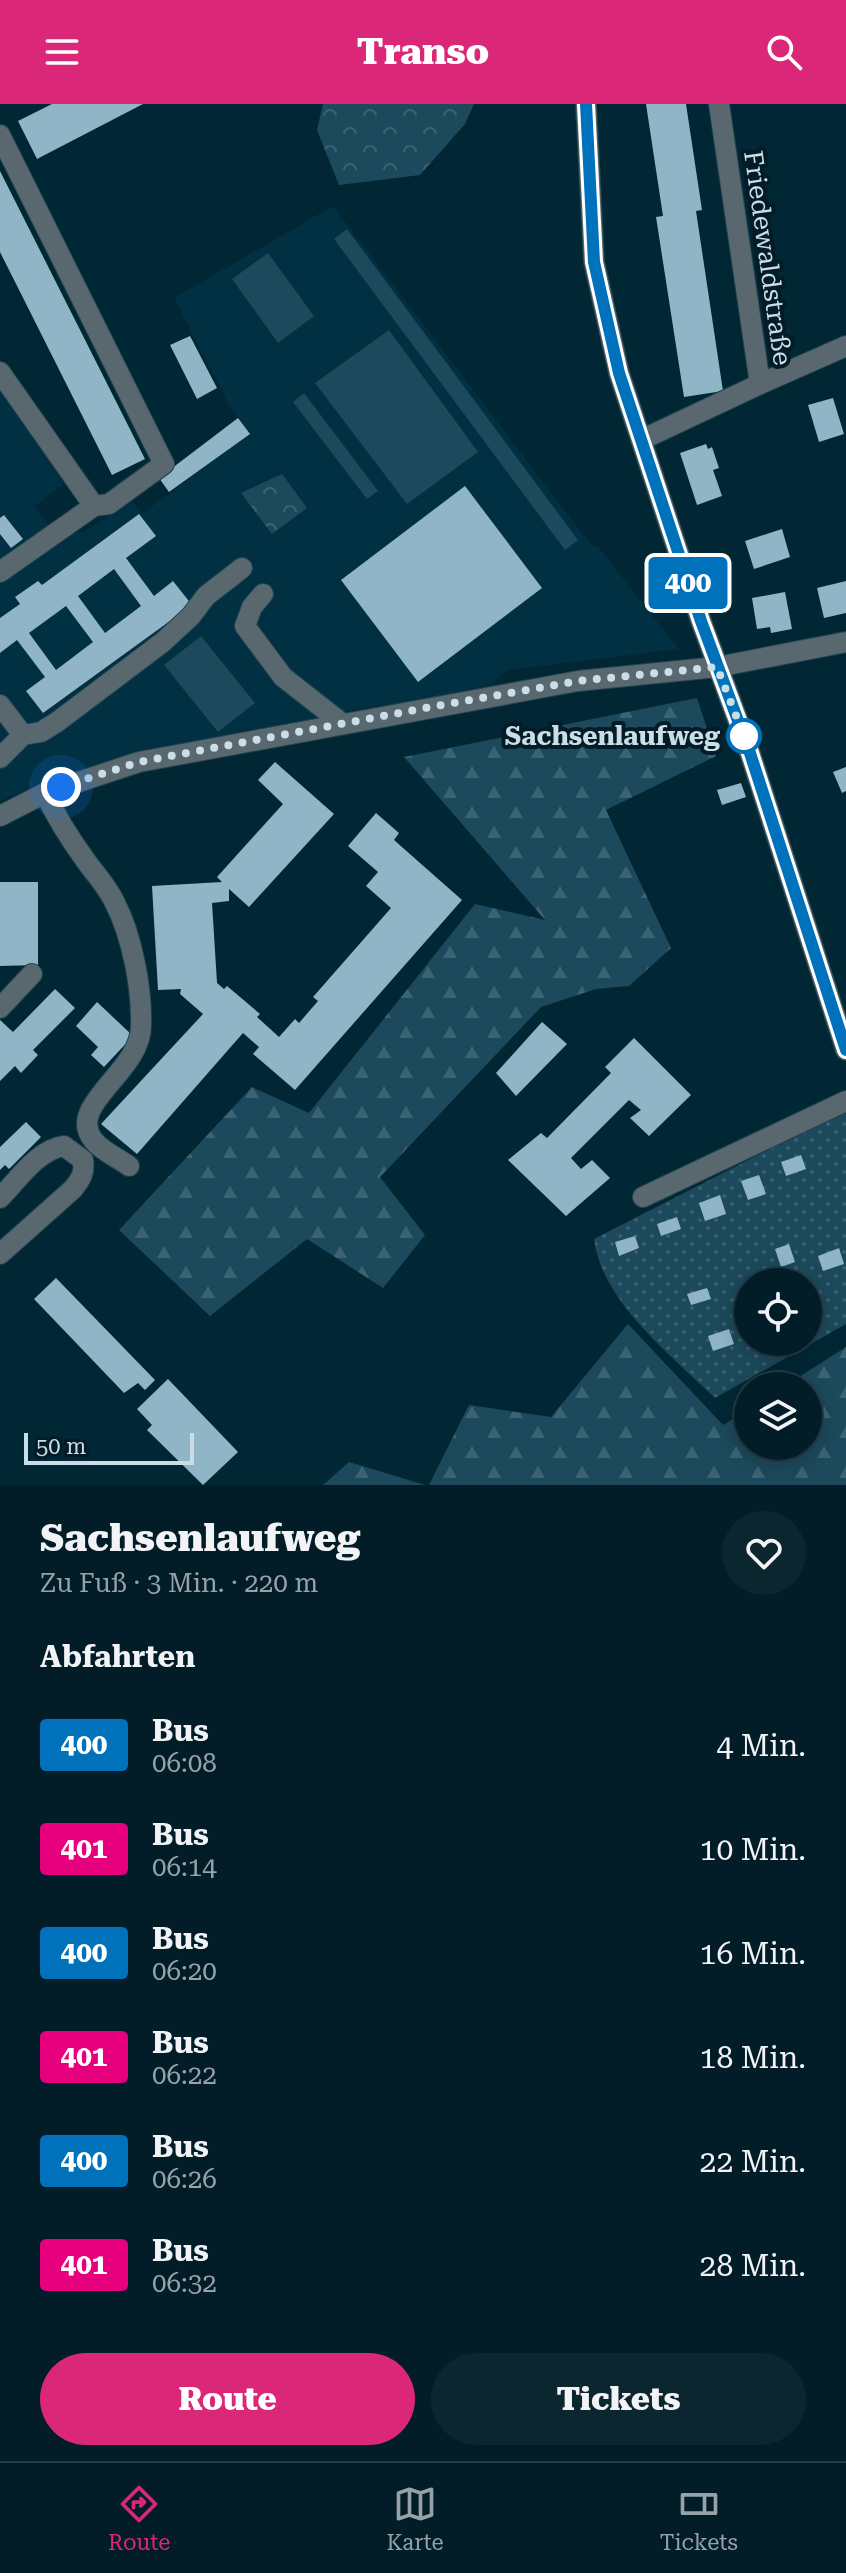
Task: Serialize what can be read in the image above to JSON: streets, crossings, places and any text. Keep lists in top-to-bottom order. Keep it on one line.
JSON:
{"streets":{"street":["Friedewaldstraße"]},"places":["Sachsenlaufweg"],"lines":["bus line 400"],"scale_bar":"50 m","page":{"header":"Transo","on_map":"400","scale":"50 m","heading":[["Sachsenlaufweg","Zu Fuß · 3 Min. · 220 m"],"Abfahrten"],"list":[{"mark":"400","name":"Bus","note":"06:08","value":"4 Min."},{"mark":"401","name":"Bus","note":"06:14","value":"10 Min."},{"mark":"400","name":"Bus","note":"06:20","value":"16 Min."},{"mark":"401","name":"Bus","note":"06:22","value":"18 Min."},{"mark":"400","name":"Bus","note":"06:26","value":"22 Min."},{"mark":"401","name":"Bus","note":"06:32","value":"28 Min."}],"buttons":["Route","Tickets"],"tabs":["Route","Karte","Tickets"]}}
